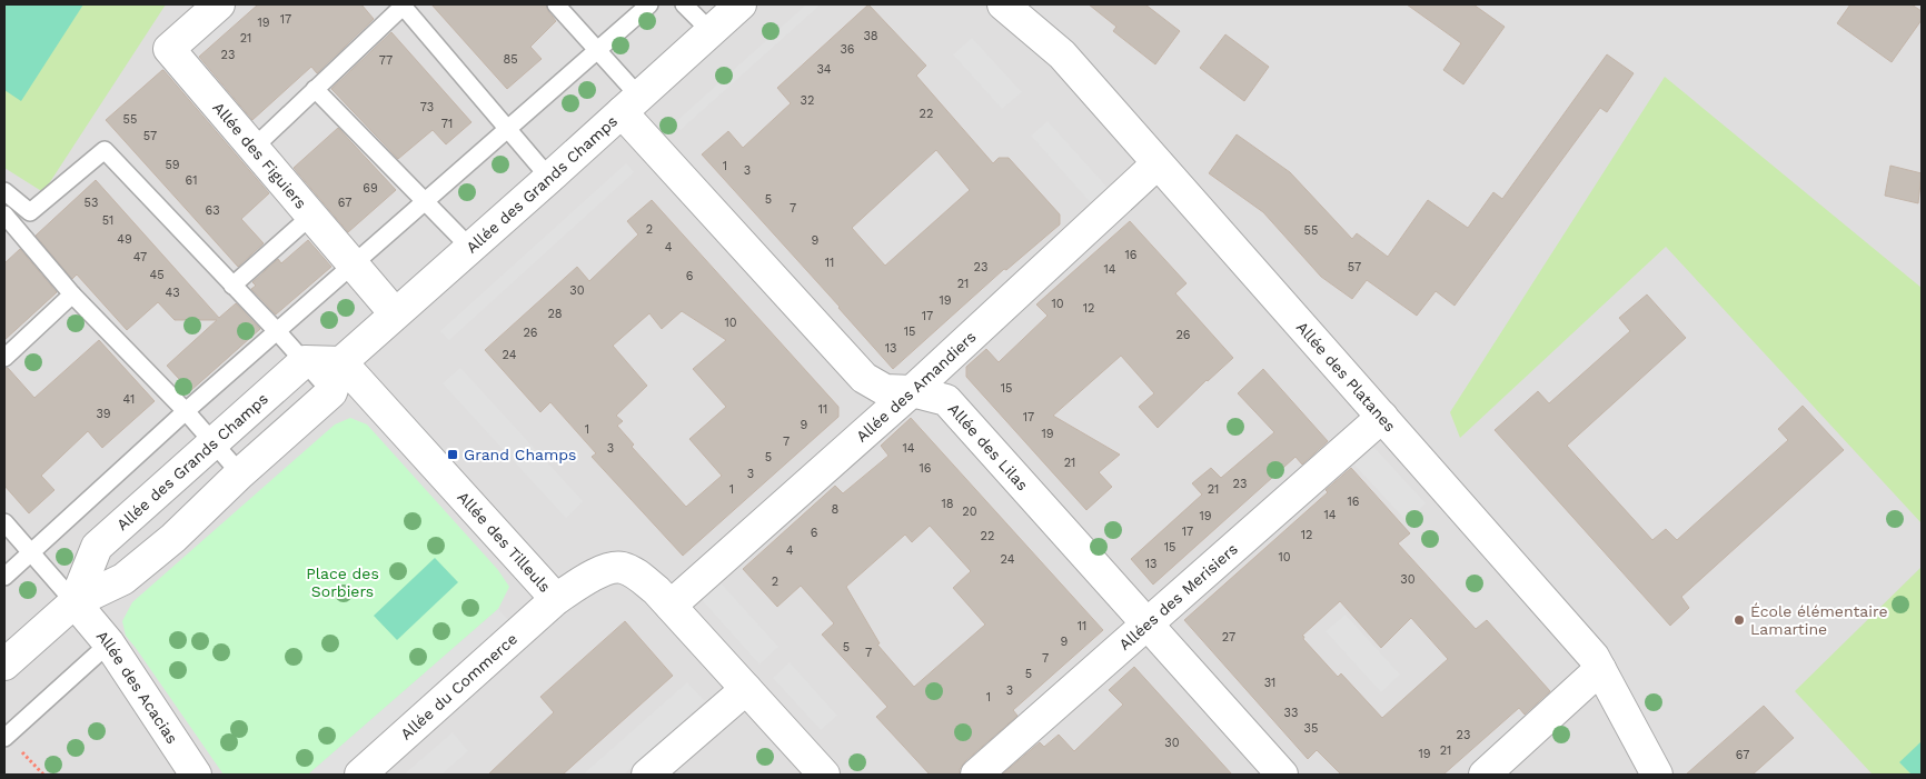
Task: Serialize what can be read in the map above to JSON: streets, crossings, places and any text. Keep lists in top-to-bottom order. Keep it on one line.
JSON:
{"streets":{"street":["Allée des Figuiers","Allée des Grands Champs","Allée des Platanes","Allée des Amandiers","Allée des Lilas","Allée des Tilleuls","Allées des Merisiers","Allée du Commerce","Allée des Acacias"]},"crossings":[["Allée des Figuiers","Allée des Grands Champs"],["Allée des Grands Champs","Allée des Lilas"],["Allée des Grands Champs","Allée des Tilleuls"],["Allée des Grands Champs","Allée des Acacias"],["Allée des Platanes","Allée des Amandiers"],["Allée des Platanes","Allées des Merisiers"],["Allée des Amandiers","Allée des Lilas"],["Allée des Amandiers","Allée des Tilleuls"],["Allée des Lilas","Allées des Merisiers"],["Allée des Tilleuls","Allée du Commerce"]],"parks":["Place des Sorbiers"],"places":{"transit":["Grand Champs"],"other":["École élémentaire Lamartine"]},"house_numbers":["17","19","38","21","36","23","85","77","34","32","73","22","55","71","57","59","1","3","61","69","5","53","67","7","63","51","2","55","49","9","4","16","47","11","23","57","14","45","6","21","30","43","19","10","12","28","17","10","15","26","26","13","24","15","41","11","39","17","9","1","19","7","3","14","5","21","16","3","23","1","21","16","18","8","20","14","19","17","6","12","22","15","4","10","24","13","30","2","11","27","9","5","7","7","5","31","3","1","33","35","23","30","21","19","67"]}
